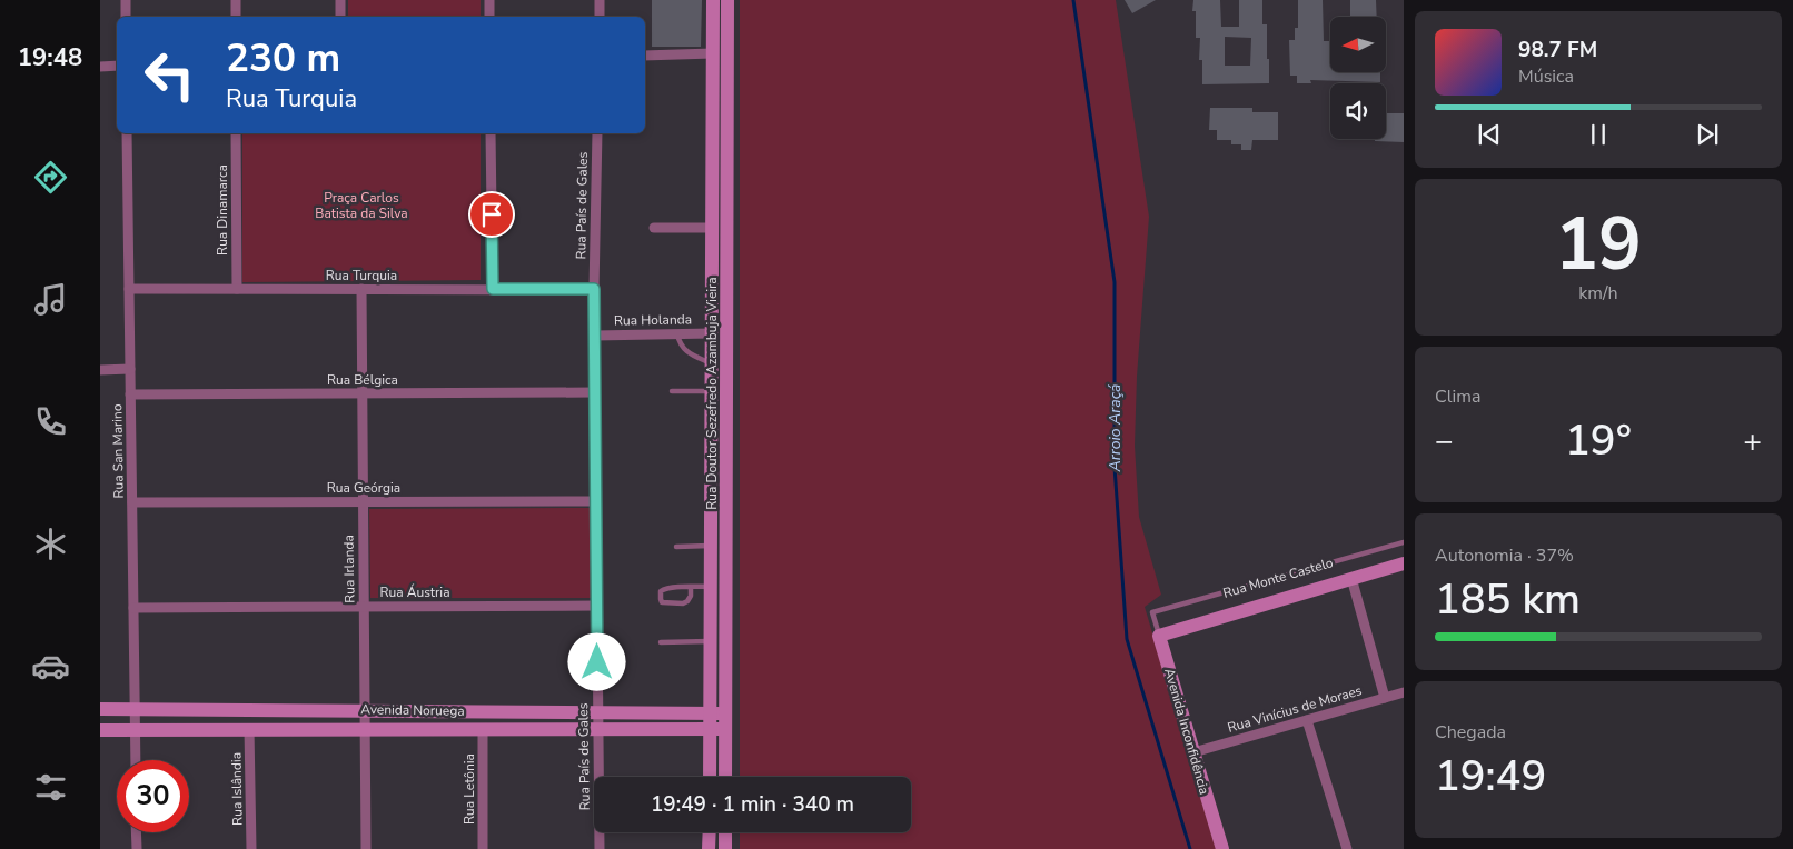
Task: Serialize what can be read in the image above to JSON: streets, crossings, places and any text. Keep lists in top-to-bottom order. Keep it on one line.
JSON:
{"streets":{"street":["Rua País de Gales","Rua Dinamarca","Rua Turquia","Rua Holanda","Rua Bélgica","Rua Doutor Sezefredo Azambuja Vieira","Rua San Marino","Rua Geórgia","Rua Irlanda","Rua Monte Castelo","Rua Áustria","Rua Vinícius de Moraes","Avenida Noruega","Avenida Inconfidência","Rua Islândia","Rua Letônia"]},"crossings":[["Rua País de Gales","Rua Turquia"],["Rua País de Gales","Rua Holanda"],["Rua País de Gales","Rua Bélgica"],["Rua País de Gales","Rua Geórgia"],["Rua País de Gales","Rua Áustria"],["Rua País de Gales","Avenida Noruega"],["Rua Dinamarca","Rua Turquia"],["Rua Turquia","Rua San Marino"],["Rua Turquia","Rua Irlanda"],["Rua Holanda","Rua Doutor Sezefredo Azambuja Vieira"],["Rua Bélgica","Rua San Marino"],["Rua Bélgica","Rua Irlanda"],["Rua Doutor Sezefredo Azambuja Vieira","Avenida Noruega"],["Rua San Marino","Rua Geórgia"],["Rua San Marino","Rua Áustria"],["Rua San Marino","Avenida Noruega"],["Rua Geórgia","Rua Irlanda"],["Rua Irlanda","Rua Áustria"],["Rua Irlanda","Avenida Noruega"],["Rua Monte Castelo","Avenida Inconfidência"],["Rua Vinícius de Moraes","Avenida Inconfidência"],["Avenida Noruega","Rua Islândia"],["Avenida Noruega","Rua Letônia"]],"water":["Arroio Araçá"],"parks":["Praça Carlos Batista da Silva"],"north":"left","page":{"tabs":"19:48","turn":["230 m","Rua Turquia"],"song":["98.7 FM","Música"],"tile":[["19","km/h"],"Clima",["Autonomia · 37%","185 km"],["Chegada","19:49"]],"heat":["−","19°","+"],"limit":"30","trip":"19:49 · 1 min · 340 m"}}
